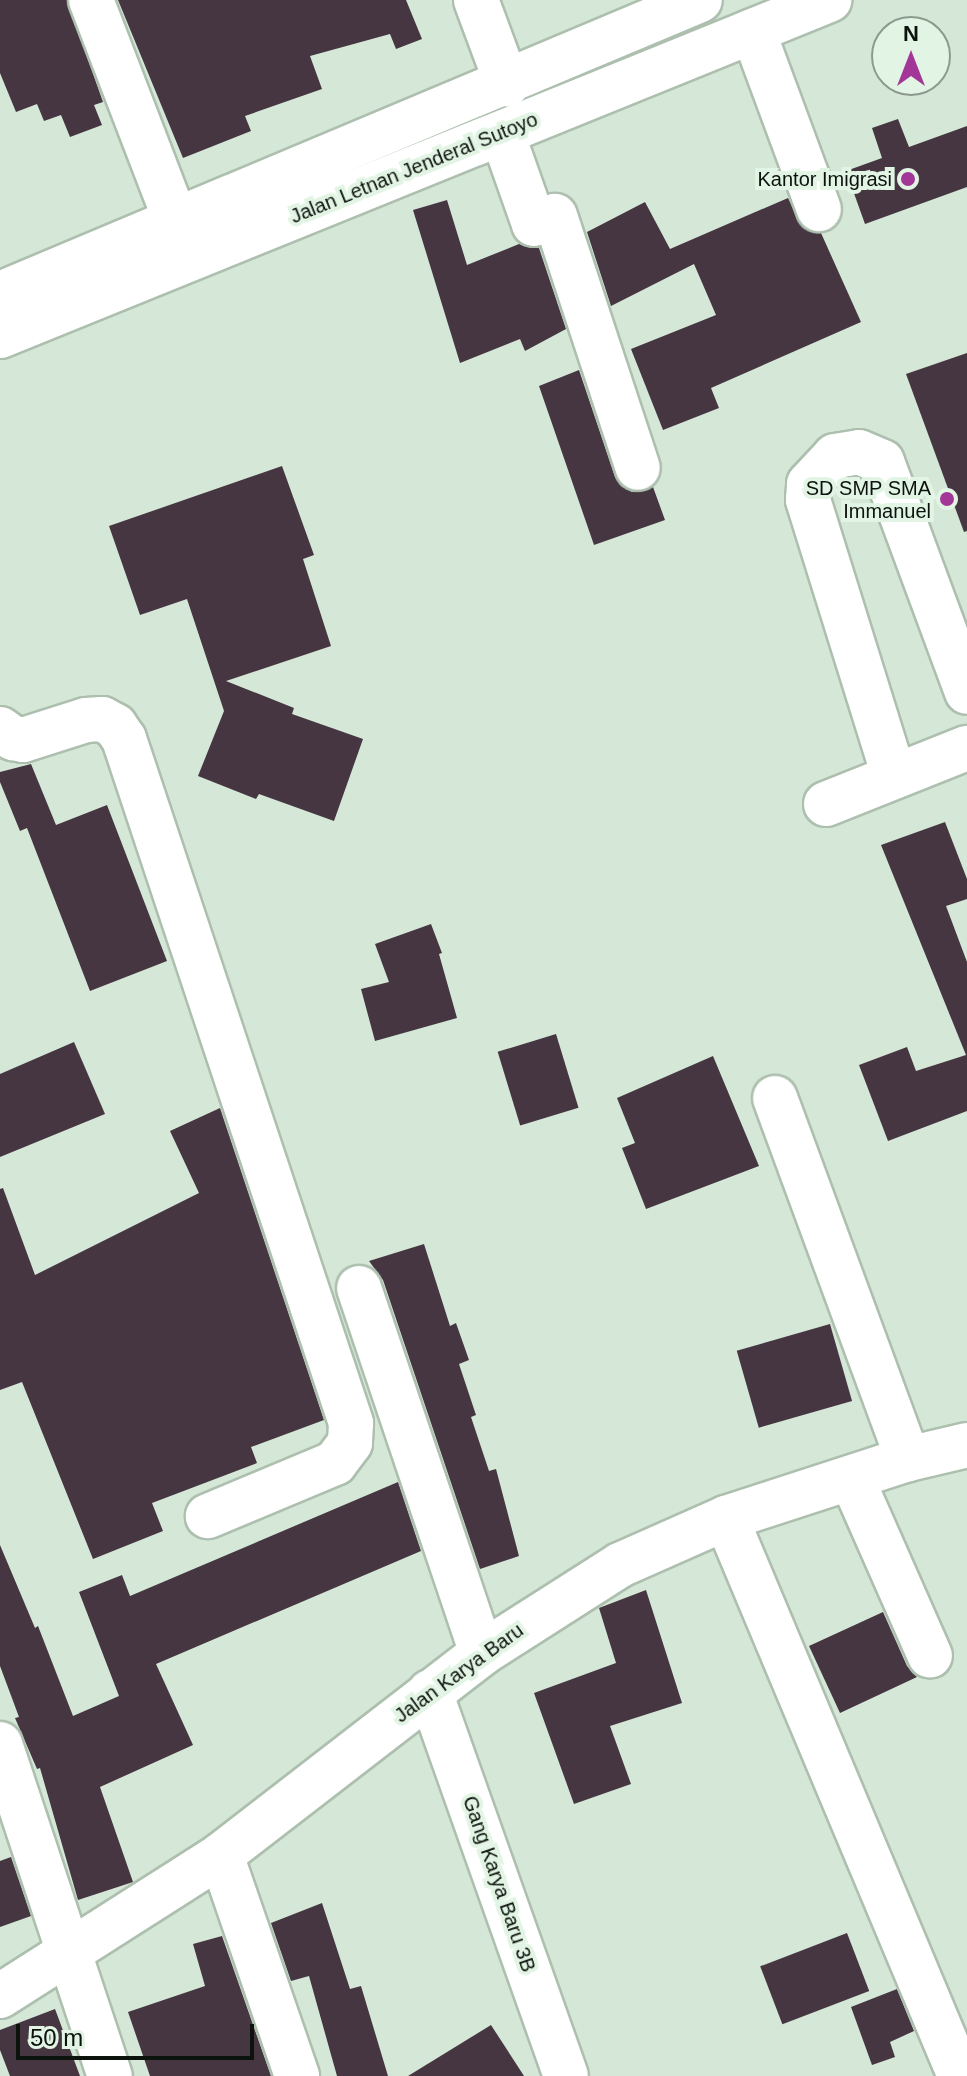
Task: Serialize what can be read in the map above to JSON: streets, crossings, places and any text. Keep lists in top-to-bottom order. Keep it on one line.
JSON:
{"streets":{"street":["Jalan Letnan Jenderal Sutoyo","Jalan Karya Baru","Gang Karya Baru 3B"]},"crossings":[["Jalan Karya Baru","Gang Karya Baru 3B"]],"places":["Kantor Imigrasi","SD SMP SMA Immanuel"],"scale_bar":"50 m","north":"top"}
